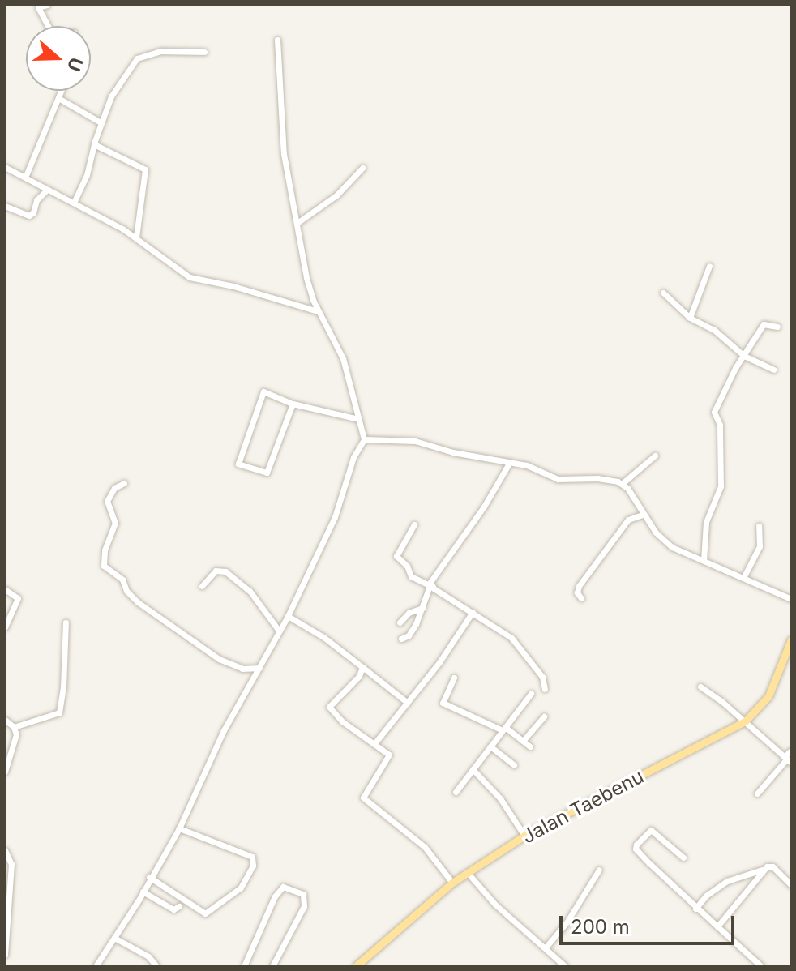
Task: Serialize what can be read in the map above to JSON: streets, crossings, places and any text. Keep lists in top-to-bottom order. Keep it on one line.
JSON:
{"streets":{"main road":["Jalan Taebenu"]},"scale_bar":"200 m","north":"right"}
